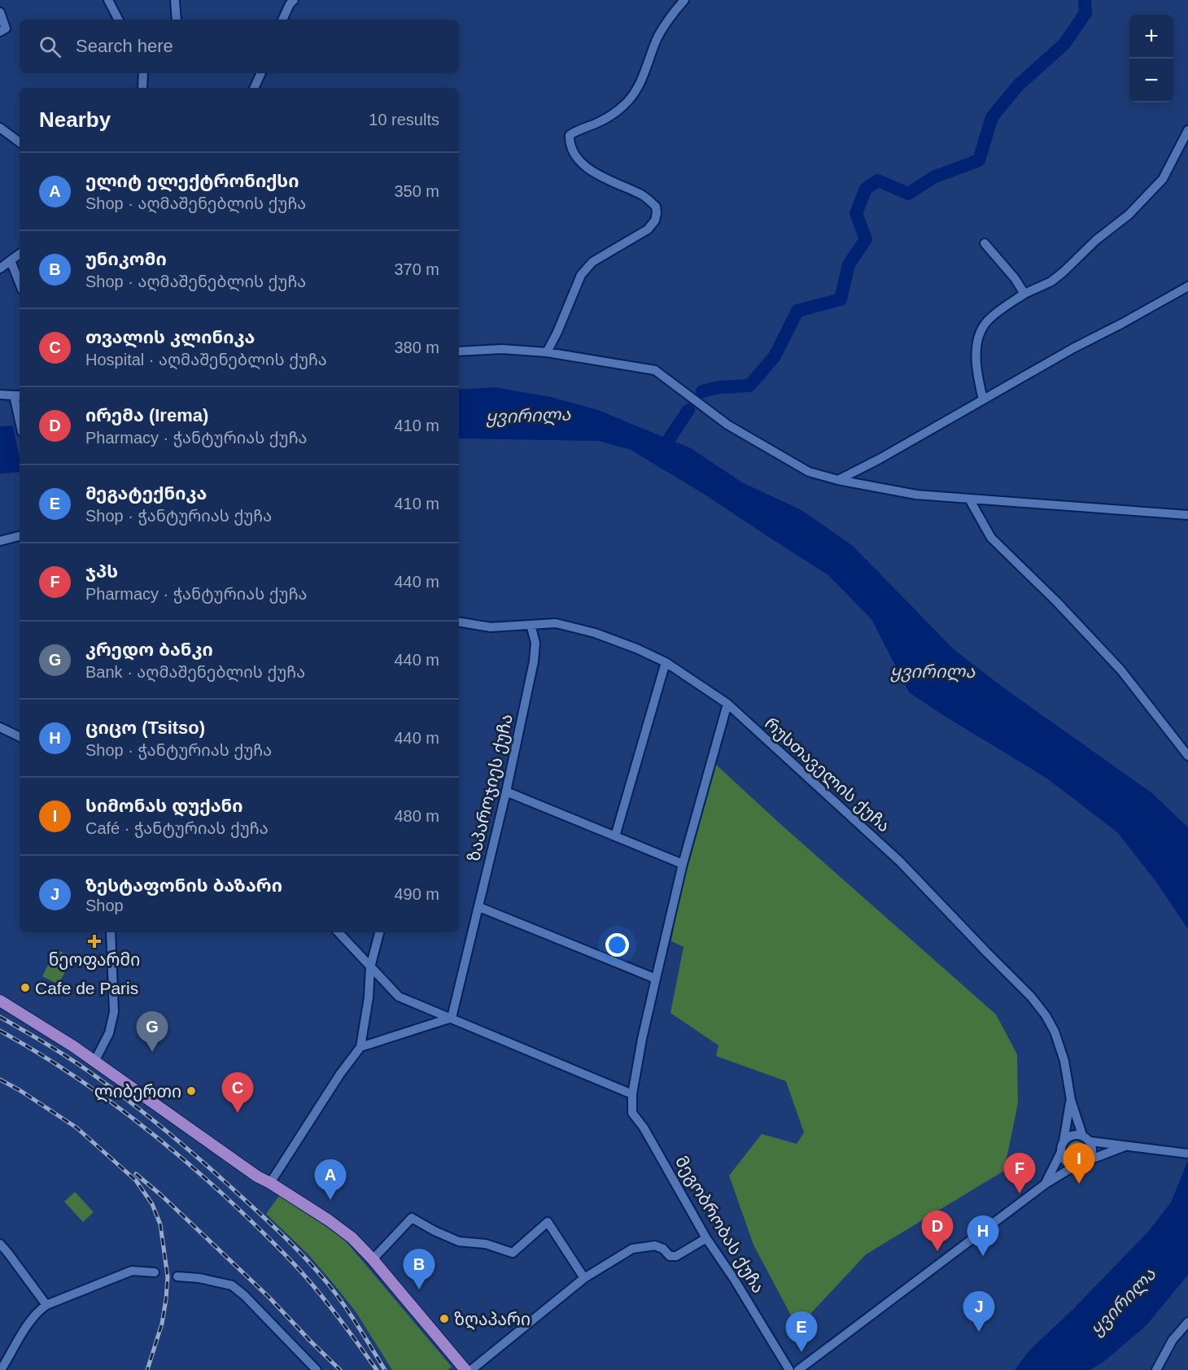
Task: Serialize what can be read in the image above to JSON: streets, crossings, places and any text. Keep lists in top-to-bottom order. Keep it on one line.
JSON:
{"streets":{"street":["რუსთაველის ქუჩა","ზაპაროჯიეს ქუჩა","მეგობრობას ქუჩა"]},"crossings":[["რუსთაველის ქუჩა","ზაპაროჯიეს ქუჩა"]],"water":["ყვირილა"],"places":{"health":["ნეოფარმი"],"other":["Cafe de Paris","ლიბერთი","ზღაპარი"]},"page":{"map_buttons":["+","−"],"search":"Search here","heading":["Nearby","10 results"],"list":[{"mark":"A","name":"ელიტ ელექტრონიქსი","note":"Shop · აღმაშენებლის ქუჩა","value":"350 m"},{"mark":"B","name":"უნიკომი","note":"Shop · აღმაშენებლის ქუჩა","value":"370 m"},{"mark":"C","name":"თვალის კლინიკა","note":"Hospital · აღმაშენებლის ქუჩა","value":"380 m"},{"mark":"D","name":"ირემა (Irema)","note":"Pharmacy · ჭანტურიას ქუჩა","value":"410 m"},{"mark":"E","name":"მეგატექნიკა","note":"Shop · ჭანტურიას ქუჩა","value":"410 m"},{"mark":"F","name":"ჯპს","note":"Pharmacy · ჭანტურიას ქუჩა","value":"440 m"},{"mark":"G","name":"კრედო ბანკი","note":"Bank · აღმაშენებლის ქუჩა","value":"440 m"},{"mark":"H","name":"ციცო (Tsitso)","note":"Shop · ჭანტურიას ქუჩა","value":"440 m"},{"mark":"I","name":"სიმონას დუქანი","note":"Café · ჭანტურიას ქუჩა","value":"480 m"},{"mark":"J","name":"ზესტაფონის ბაზარი","note":"Shop","value":"490 m"}],"pins":["G","C","I","F","A","D","H","B","J","E"]}}
